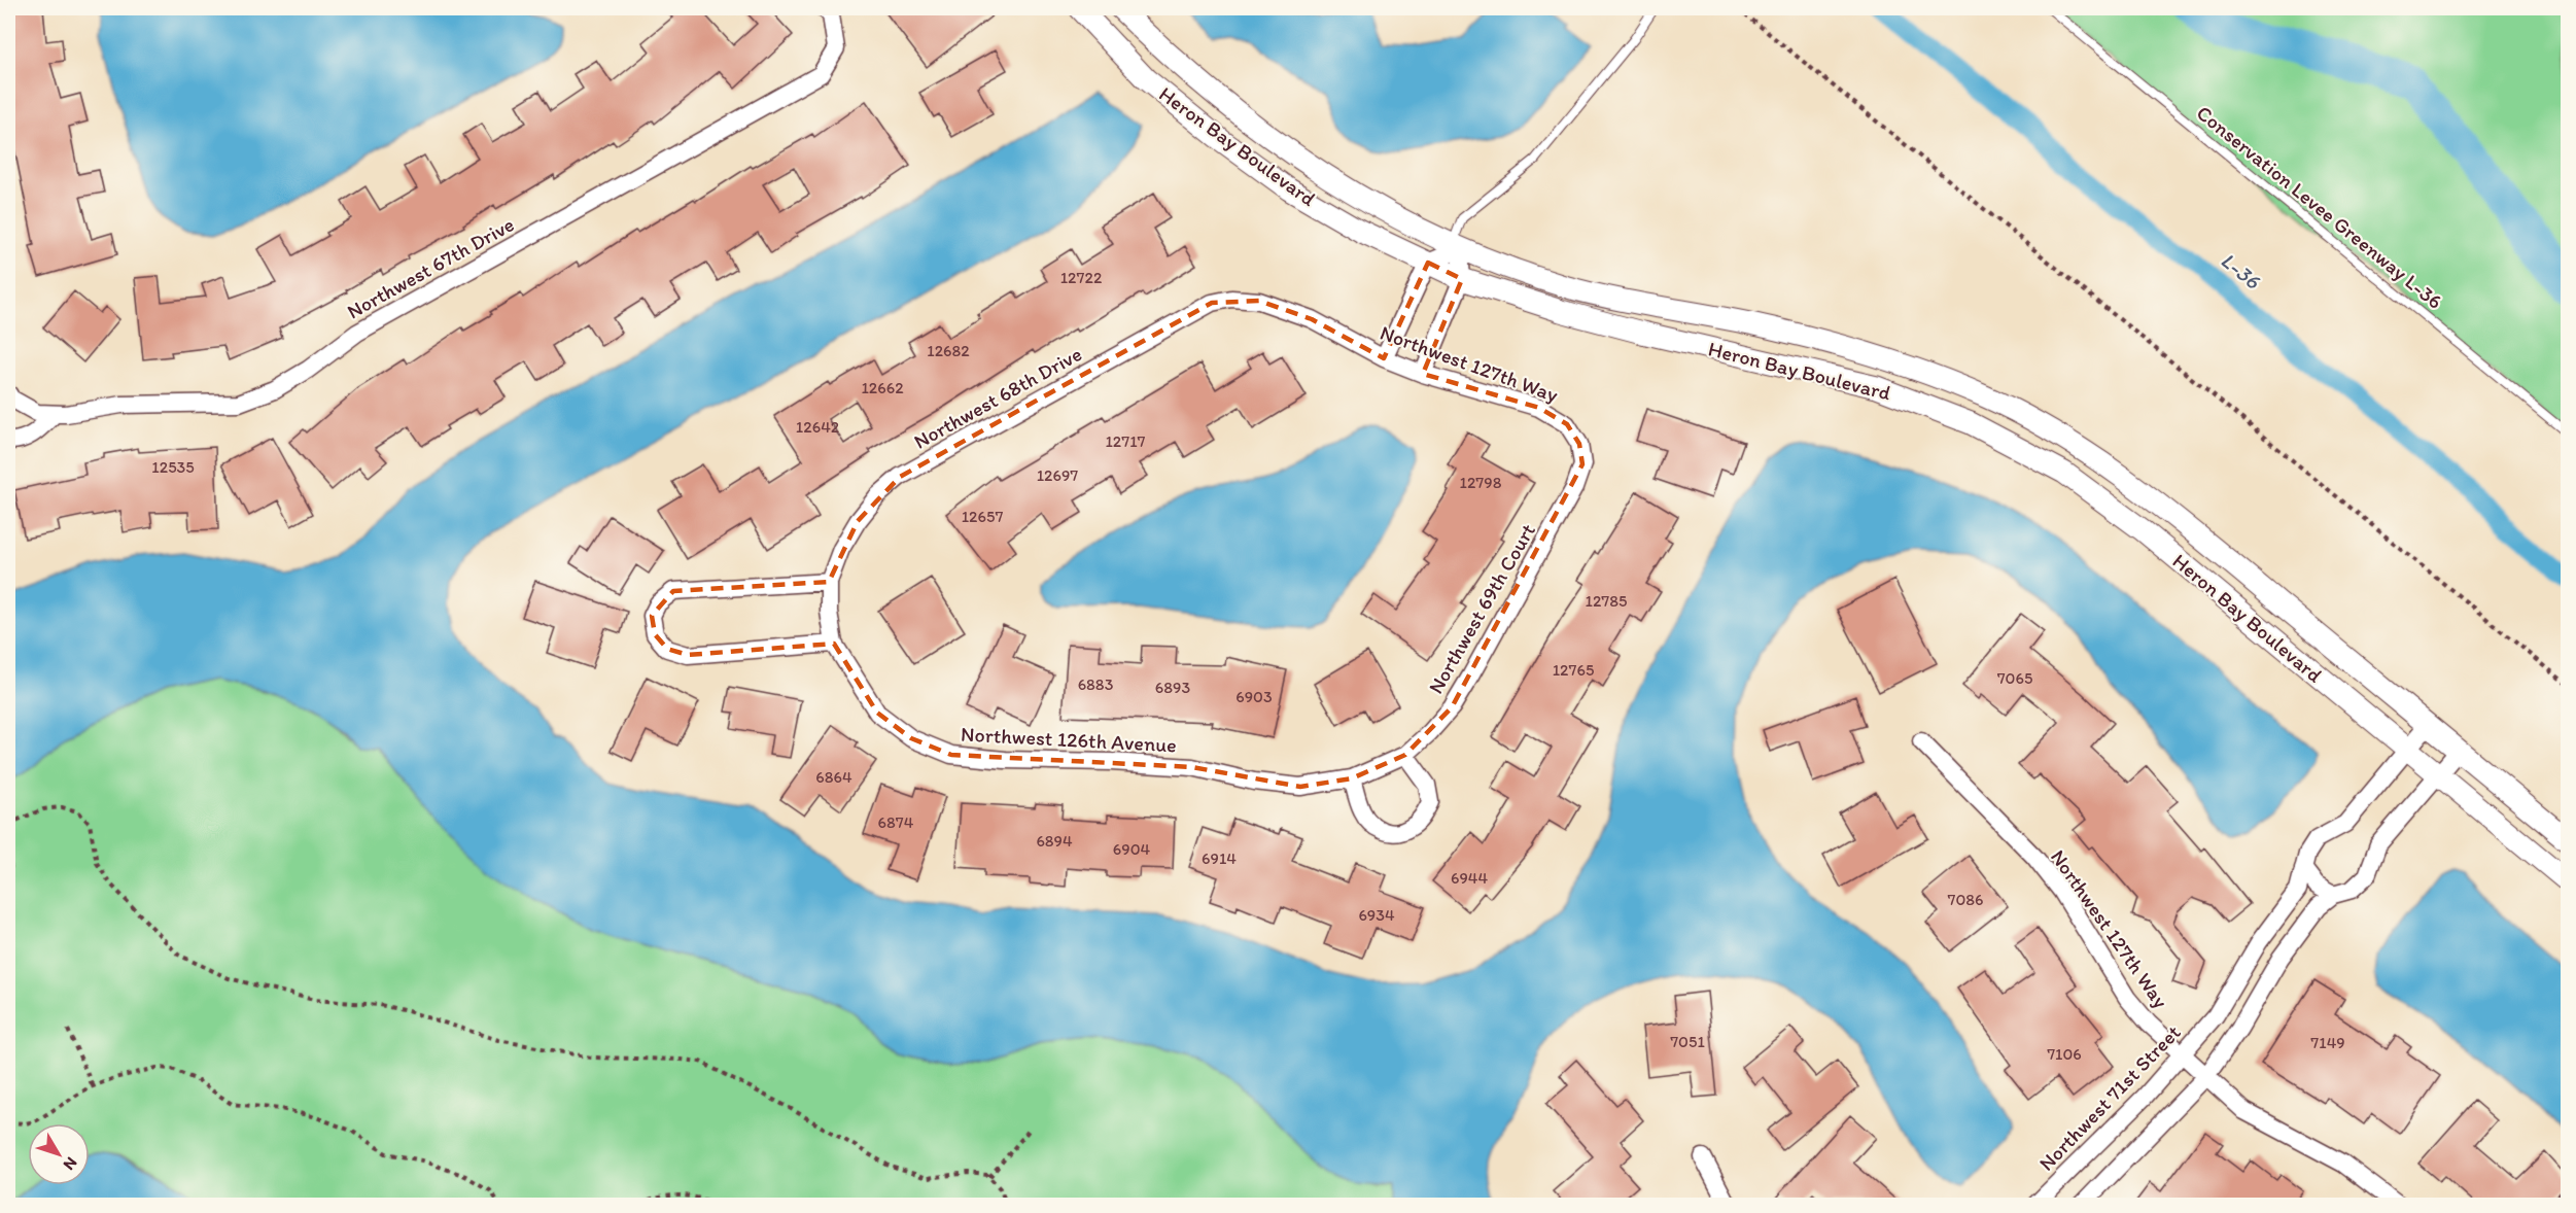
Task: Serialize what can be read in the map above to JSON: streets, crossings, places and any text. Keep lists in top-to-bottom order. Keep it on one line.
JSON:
{"streets":{"street":["Heron Bay Boulevard","Northwest 67th Drive","Northwest 127th Way","Northwest 68th Drive","Northwest 69th Court","Northwest 126th Avenue","Northwest 71st Street"],"lane":["Conservation Levee Greenway L-36"]},"crossings":[["Heron Bay Boulevard","Northwest 71st Street"],["Northwest 127th Way","Northwest 68th Drive"],["Northwest 127th Way","Northwest 69th Court"],["Northwest 127th Way","Northwest 71st Street"],["Northwest 68th Drive","Northwest 126th Avenue"],["Northwest 69th Court","Northwest 126th Avenue"]],"water":["L-36"],"house_numbers":["12722","12682","12662","12642","12717","12535","12697","12798","12657","12785","12765","7065","6883","6893","6903","6864","6874","6894","6904","6914","6944","7086","6934","7051","7149","7106"],"north":"bottom right"}
